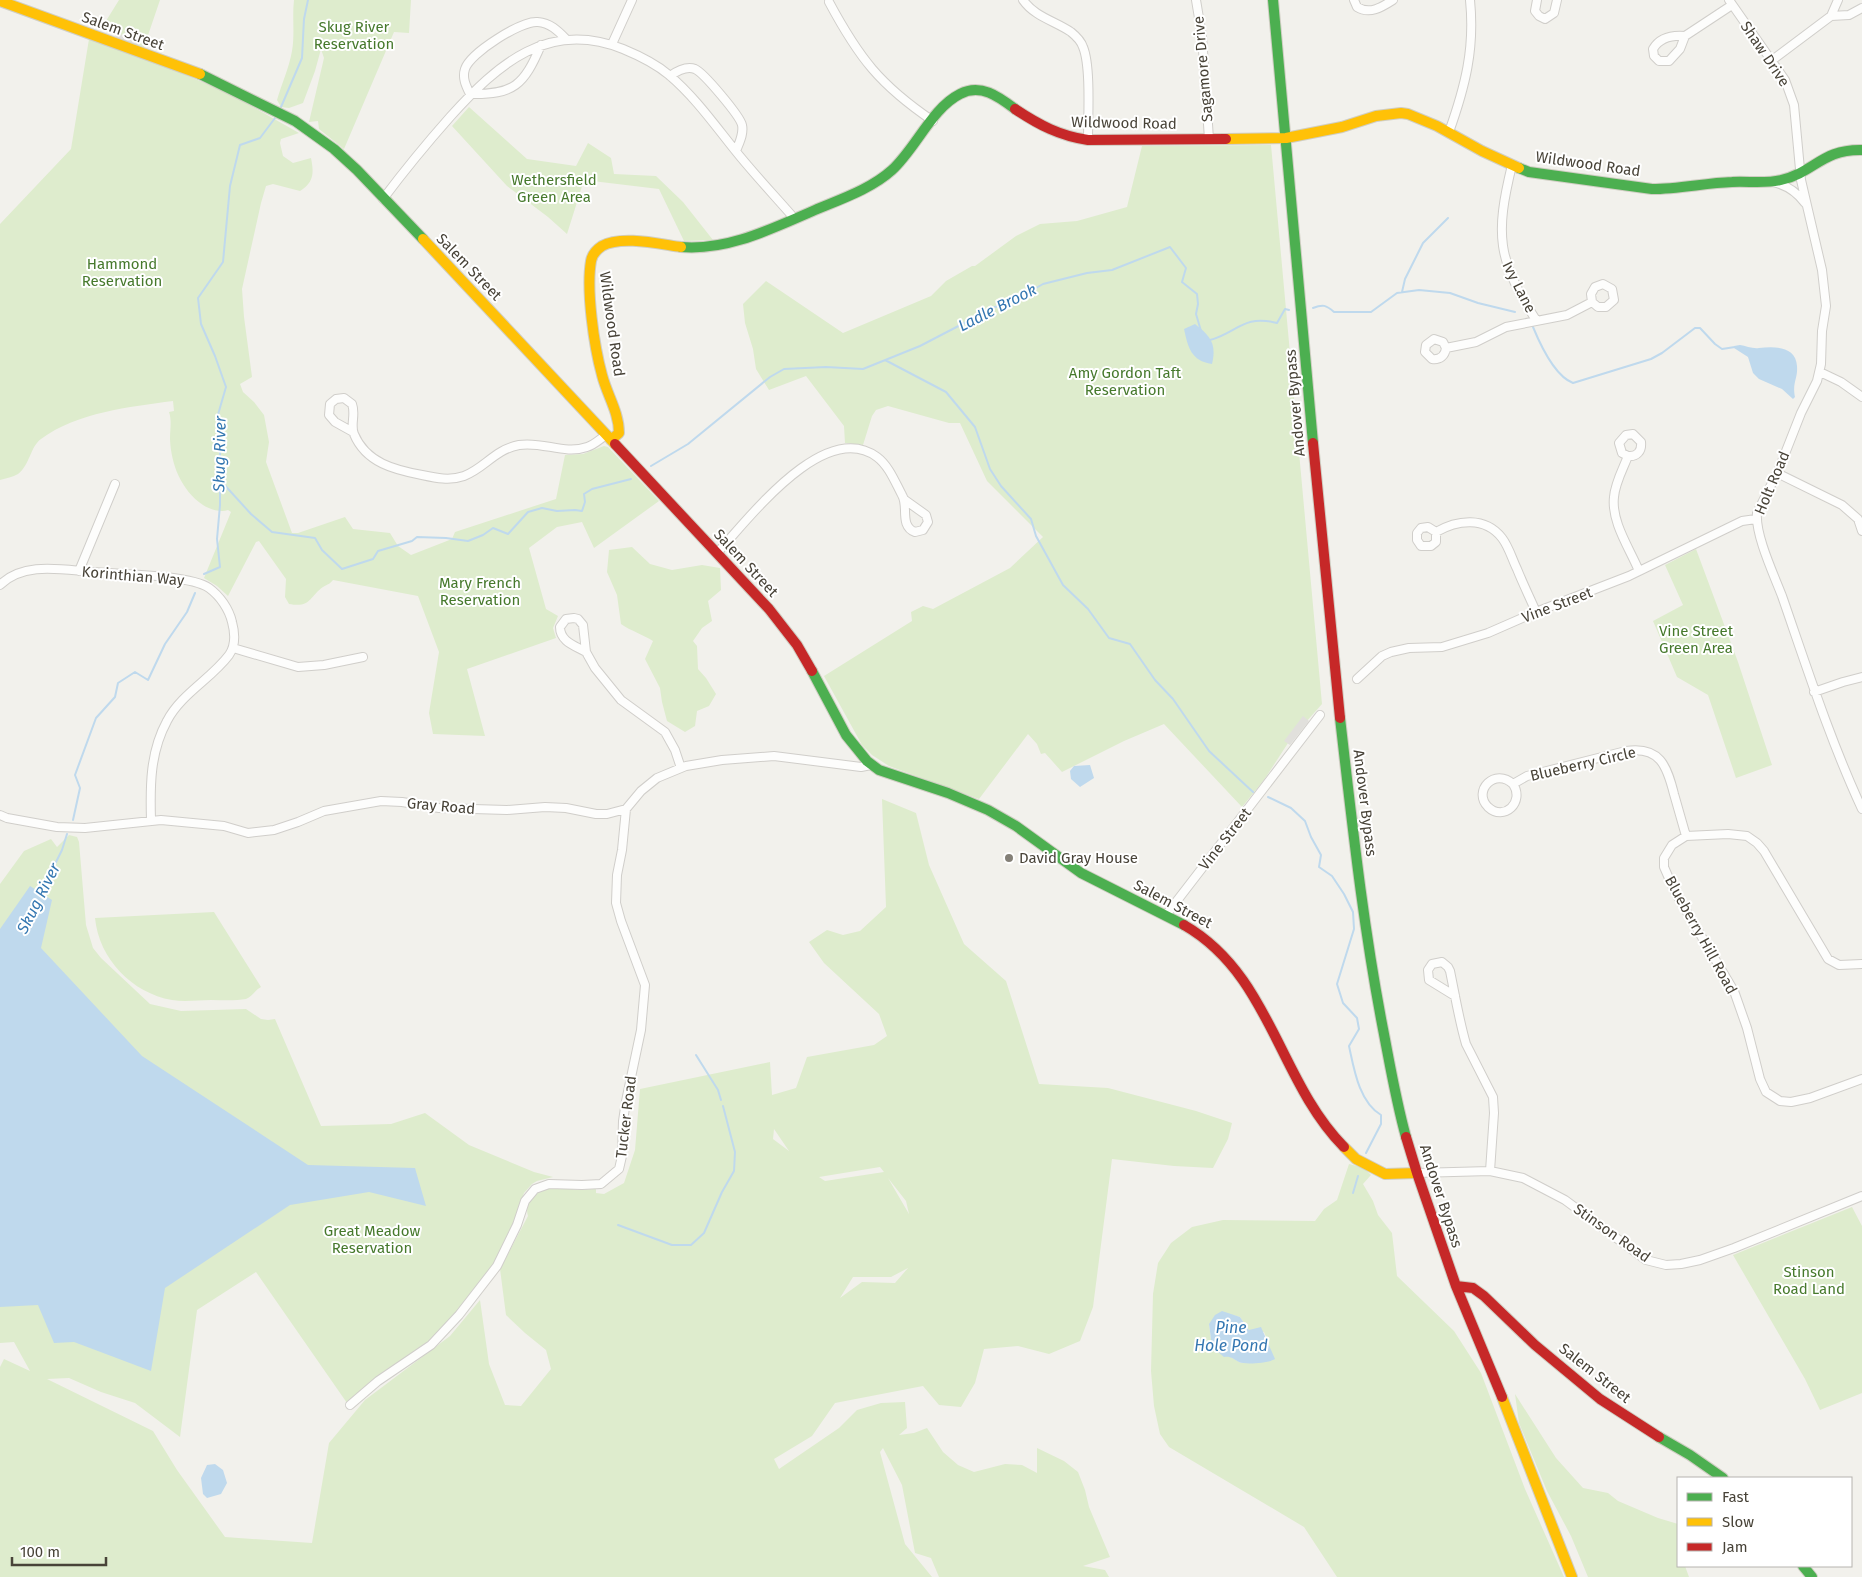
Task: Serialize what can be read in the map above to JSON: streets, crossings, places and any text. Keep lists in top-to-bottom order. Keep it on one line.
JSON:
{"streets":{"street":["Salem Street","Shaw Drive","Sagamore Drive","Wildwood Road","Ivy Lane","Andover Bypass","Holt Road","Korinthian Way","Vine Street","Blueberry Circle","Gray Road","Blueberry Hill Road","Tucker Road","Stinson Road"]},"crossings":[["Salem Street","Wildwood Road"],["Salem Street","Andover Bypass"],["Salem Street","Vine Street"],["Salem Street","Stinson Road"],["Shaw Drive","Wildwood Road"],["Shaw Drive","Holt Road"],["Sagamore Drive","Wildwood Road"],["Wildwood Road","Ivy Lane"],["Wildwood Road","Andover Bypass"],["Wildwood Road","Holt Road"],["Andover Bypass","Stinson Road"],["Holt Road","Vine Street"],["Blueberry Circle","Blueberry Hill Road"],["Gray Road","Tucker Road"]],"water":["Ladle Brook","Skug River","Pine Hole Pond"],"parks":["Skug River Reservation","Wethersfield Green Area","Hammond Reservation","Amy Gordon Taft Reservation","Mary French Reservation","Vine Street Green Area","Great Meadow Reservation","Stinson Road Land"],"places":["David Gray House"],"legend":["Fast","Slow","Jam"],"scale_bar":"100 m"}
